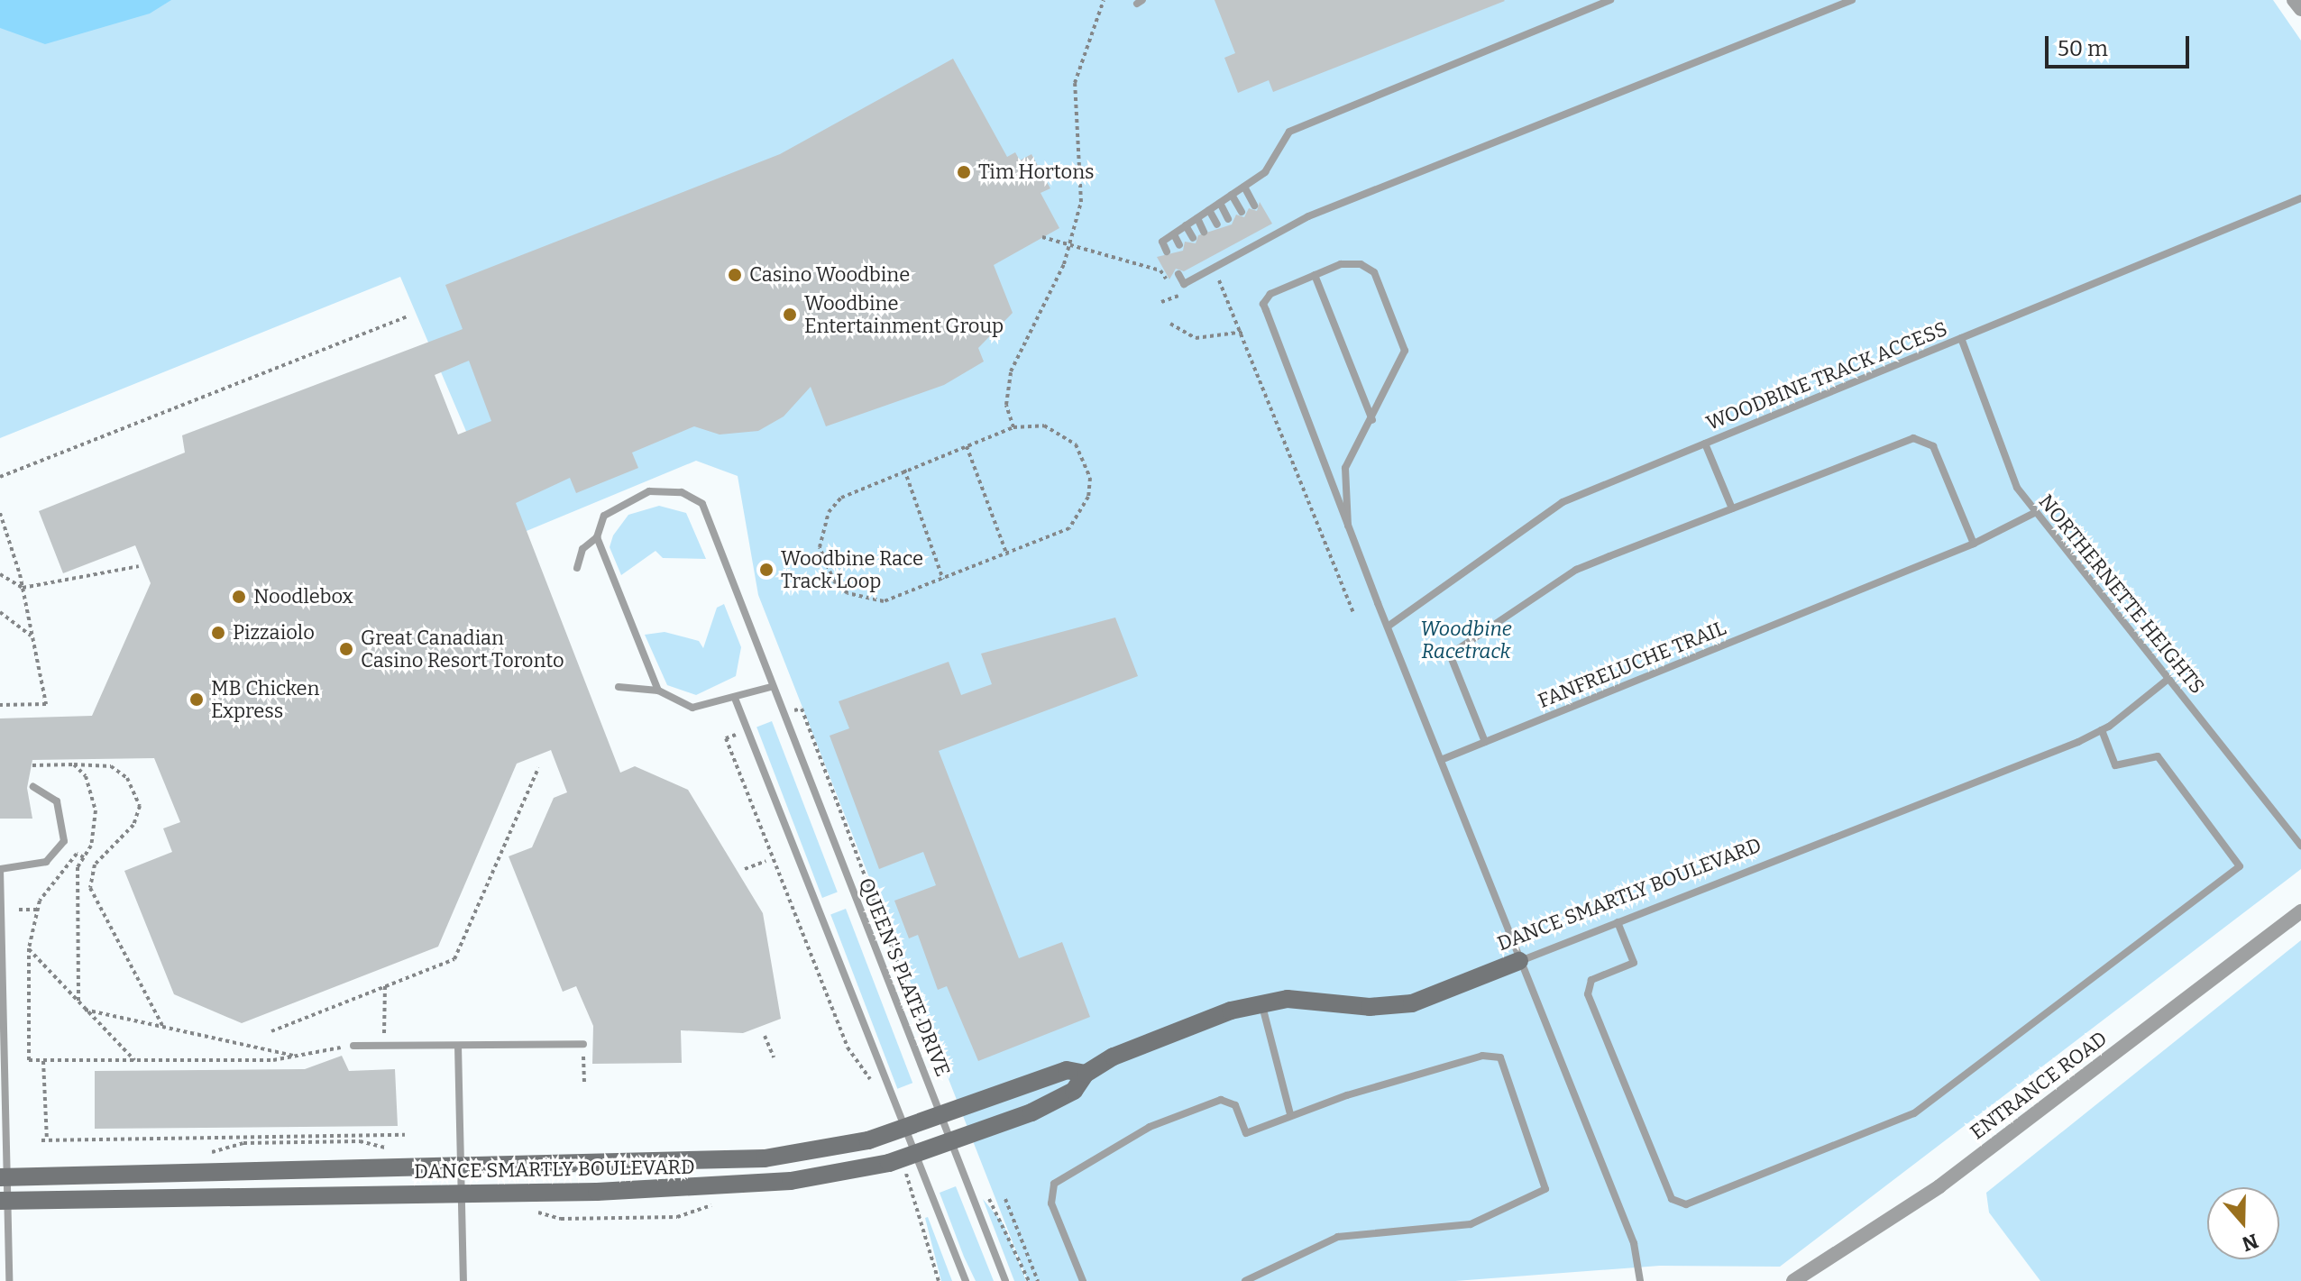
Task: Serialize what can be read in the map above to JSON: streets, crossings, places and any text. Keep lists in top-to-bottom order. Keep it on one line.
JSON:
{"streets":{"street":["DANCE SMARTLY BOULEVARD","ENTRANCE ROAD"],"lane":["WOODBINE TRACK ACCESS","NORTHERNETTE HEIGHTS","FANFRELUCHE TRAIL","QUEEN'S PLATE DRIVE"]},"crossings":[["WOODBINE TRACK ACCESS","NORTHERNETTE HEIGHTS"],["NORTHERNETTE HEIGHTS","FANFRELUCHE TRAIL"],["NORTHERNETTE HEIGHTS","DANCE SMARTLY BOULEVARD"],["DANCE SMARTLY BOULEVARD","QUEEN'S PLATE DRIVE"]],"parks":["Woodbine Racetrack"],"places":["Tim Hortons","Casino Woodbine","Woodbine Entertainment Group","Woodbine Race Track Loop","Noodlebox","Pizzaiolo","Great Canadian Casino Resort Toronto","MB Chicken Express"],"scale_bar":"50 m","north":"bottom"}
